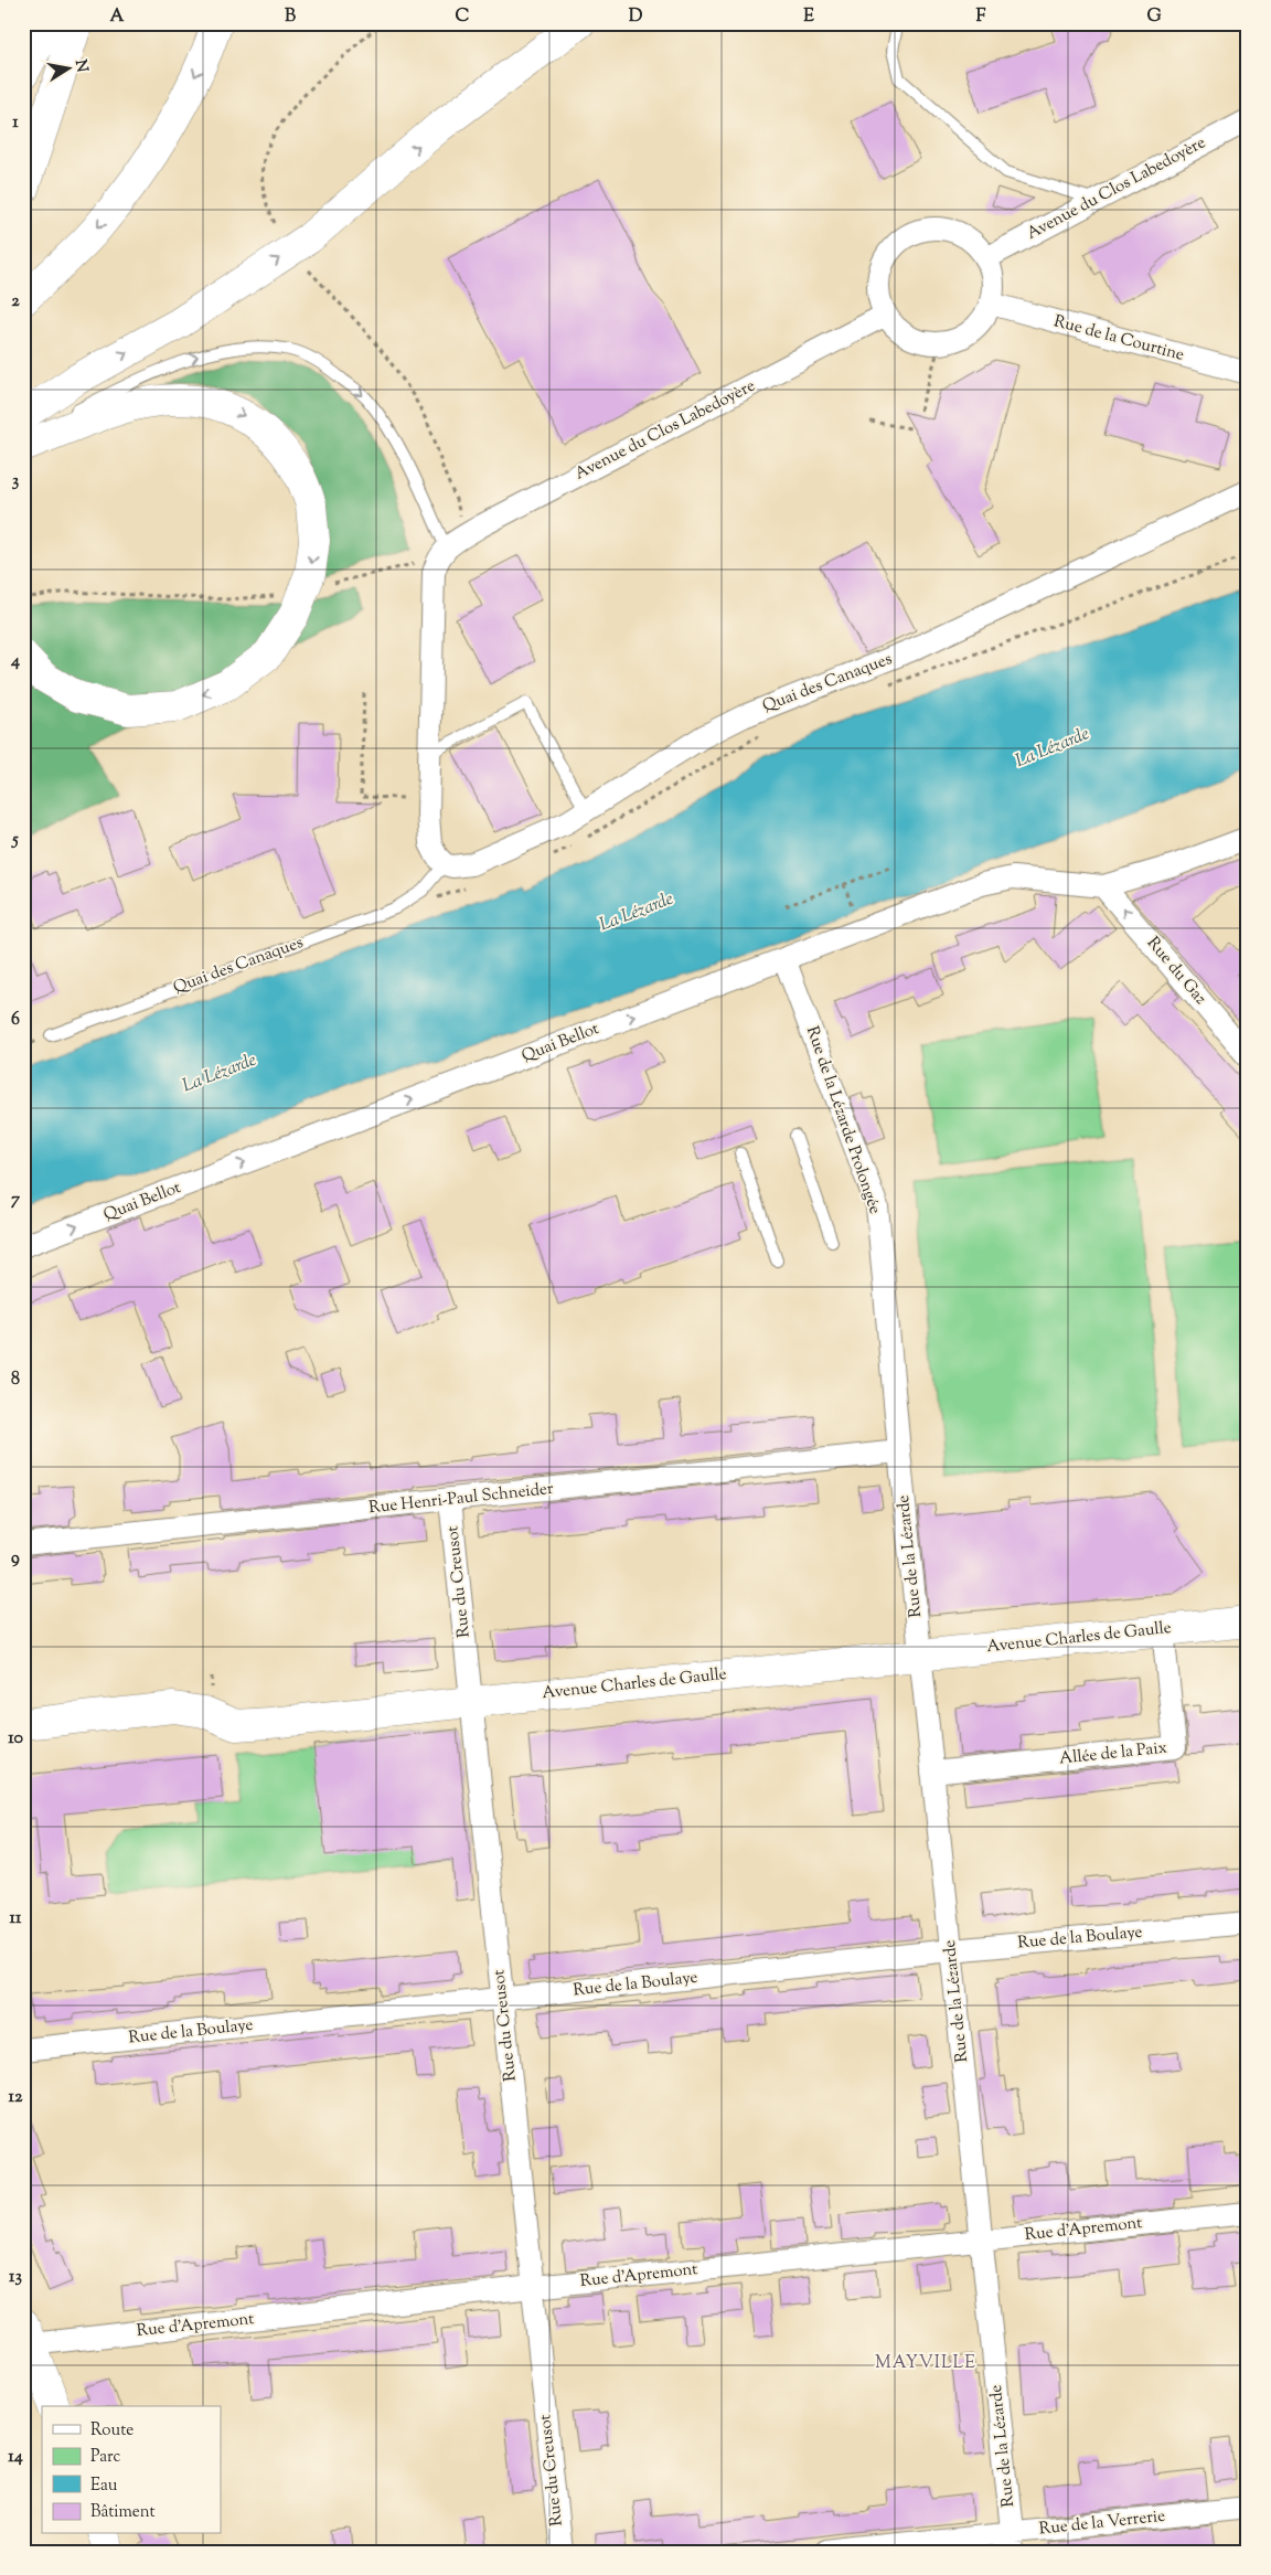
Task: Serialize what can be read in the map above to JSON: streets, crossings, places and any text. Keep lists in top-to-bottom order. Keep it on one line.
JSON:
{"streets":{"main road":["Avenue Charles de Gaulle"],"street":["Avenue du Clos Labedoyère","Rue de la Courtine","Quai des Canaques","Rue du Gaz","Quai Bellot","Rue de la Lézarde Prolongée","Rue Henri-Paul Schneider","Rue de la Lézarde","Rue du Creusot","Allée de la Paix","Rue de la Boulaye","Rue d'Apremont","Rue de la Verrerie"]},"crossings":[["Avenue du Clos Labedoyère","Rue de la Courtine"],["Rue du Gaz","Quai Bellot"],["Quai Bellot","Rue de la Lézarde Prolongée"],["Rue de la Lézarde Prolongée","Rue Henri-Paul Schneider"],["Rue de la Lézarde Prolongée","Rue de la Lézarde"],["Rue Henri-Paul Schneider","Rue de la Lézarde"],["Rue Henri-Paul Schneider","Rue du Creusot"],["Rue de la Lézarde","Avenue Charles de Gaulle"],["Rue de la Lézarde","Allée de la Paix"],["Rue de la Lézarde","Rue de la Boulaye"],["Rue de la Lézarde","Rue d'Apremont"],["Rue de la Lézarde","Rue de la Verrerie"],["Rue du Creusot","Avenue Charles de Gaulle"],["Rue du Creusot","Rue de la Boulaye"],["Rue du Creusot","Rue d'Apremont"],["Avenue Charles de Gaulle","Allée de la Paix"]],"one_way":["Rue du Gaz","Quai Bellot"],"districts":["MAYVILLE"],"water":["La Lézarde"],"legend":["Route","Parc","Eau","Bâtiment"],"north":"right","grid":{"columns":["A","B","C","D","E","F","G"],"rows":["1","2","3","4","5","6","7","8","9","10","11","12","13","14"]}}
